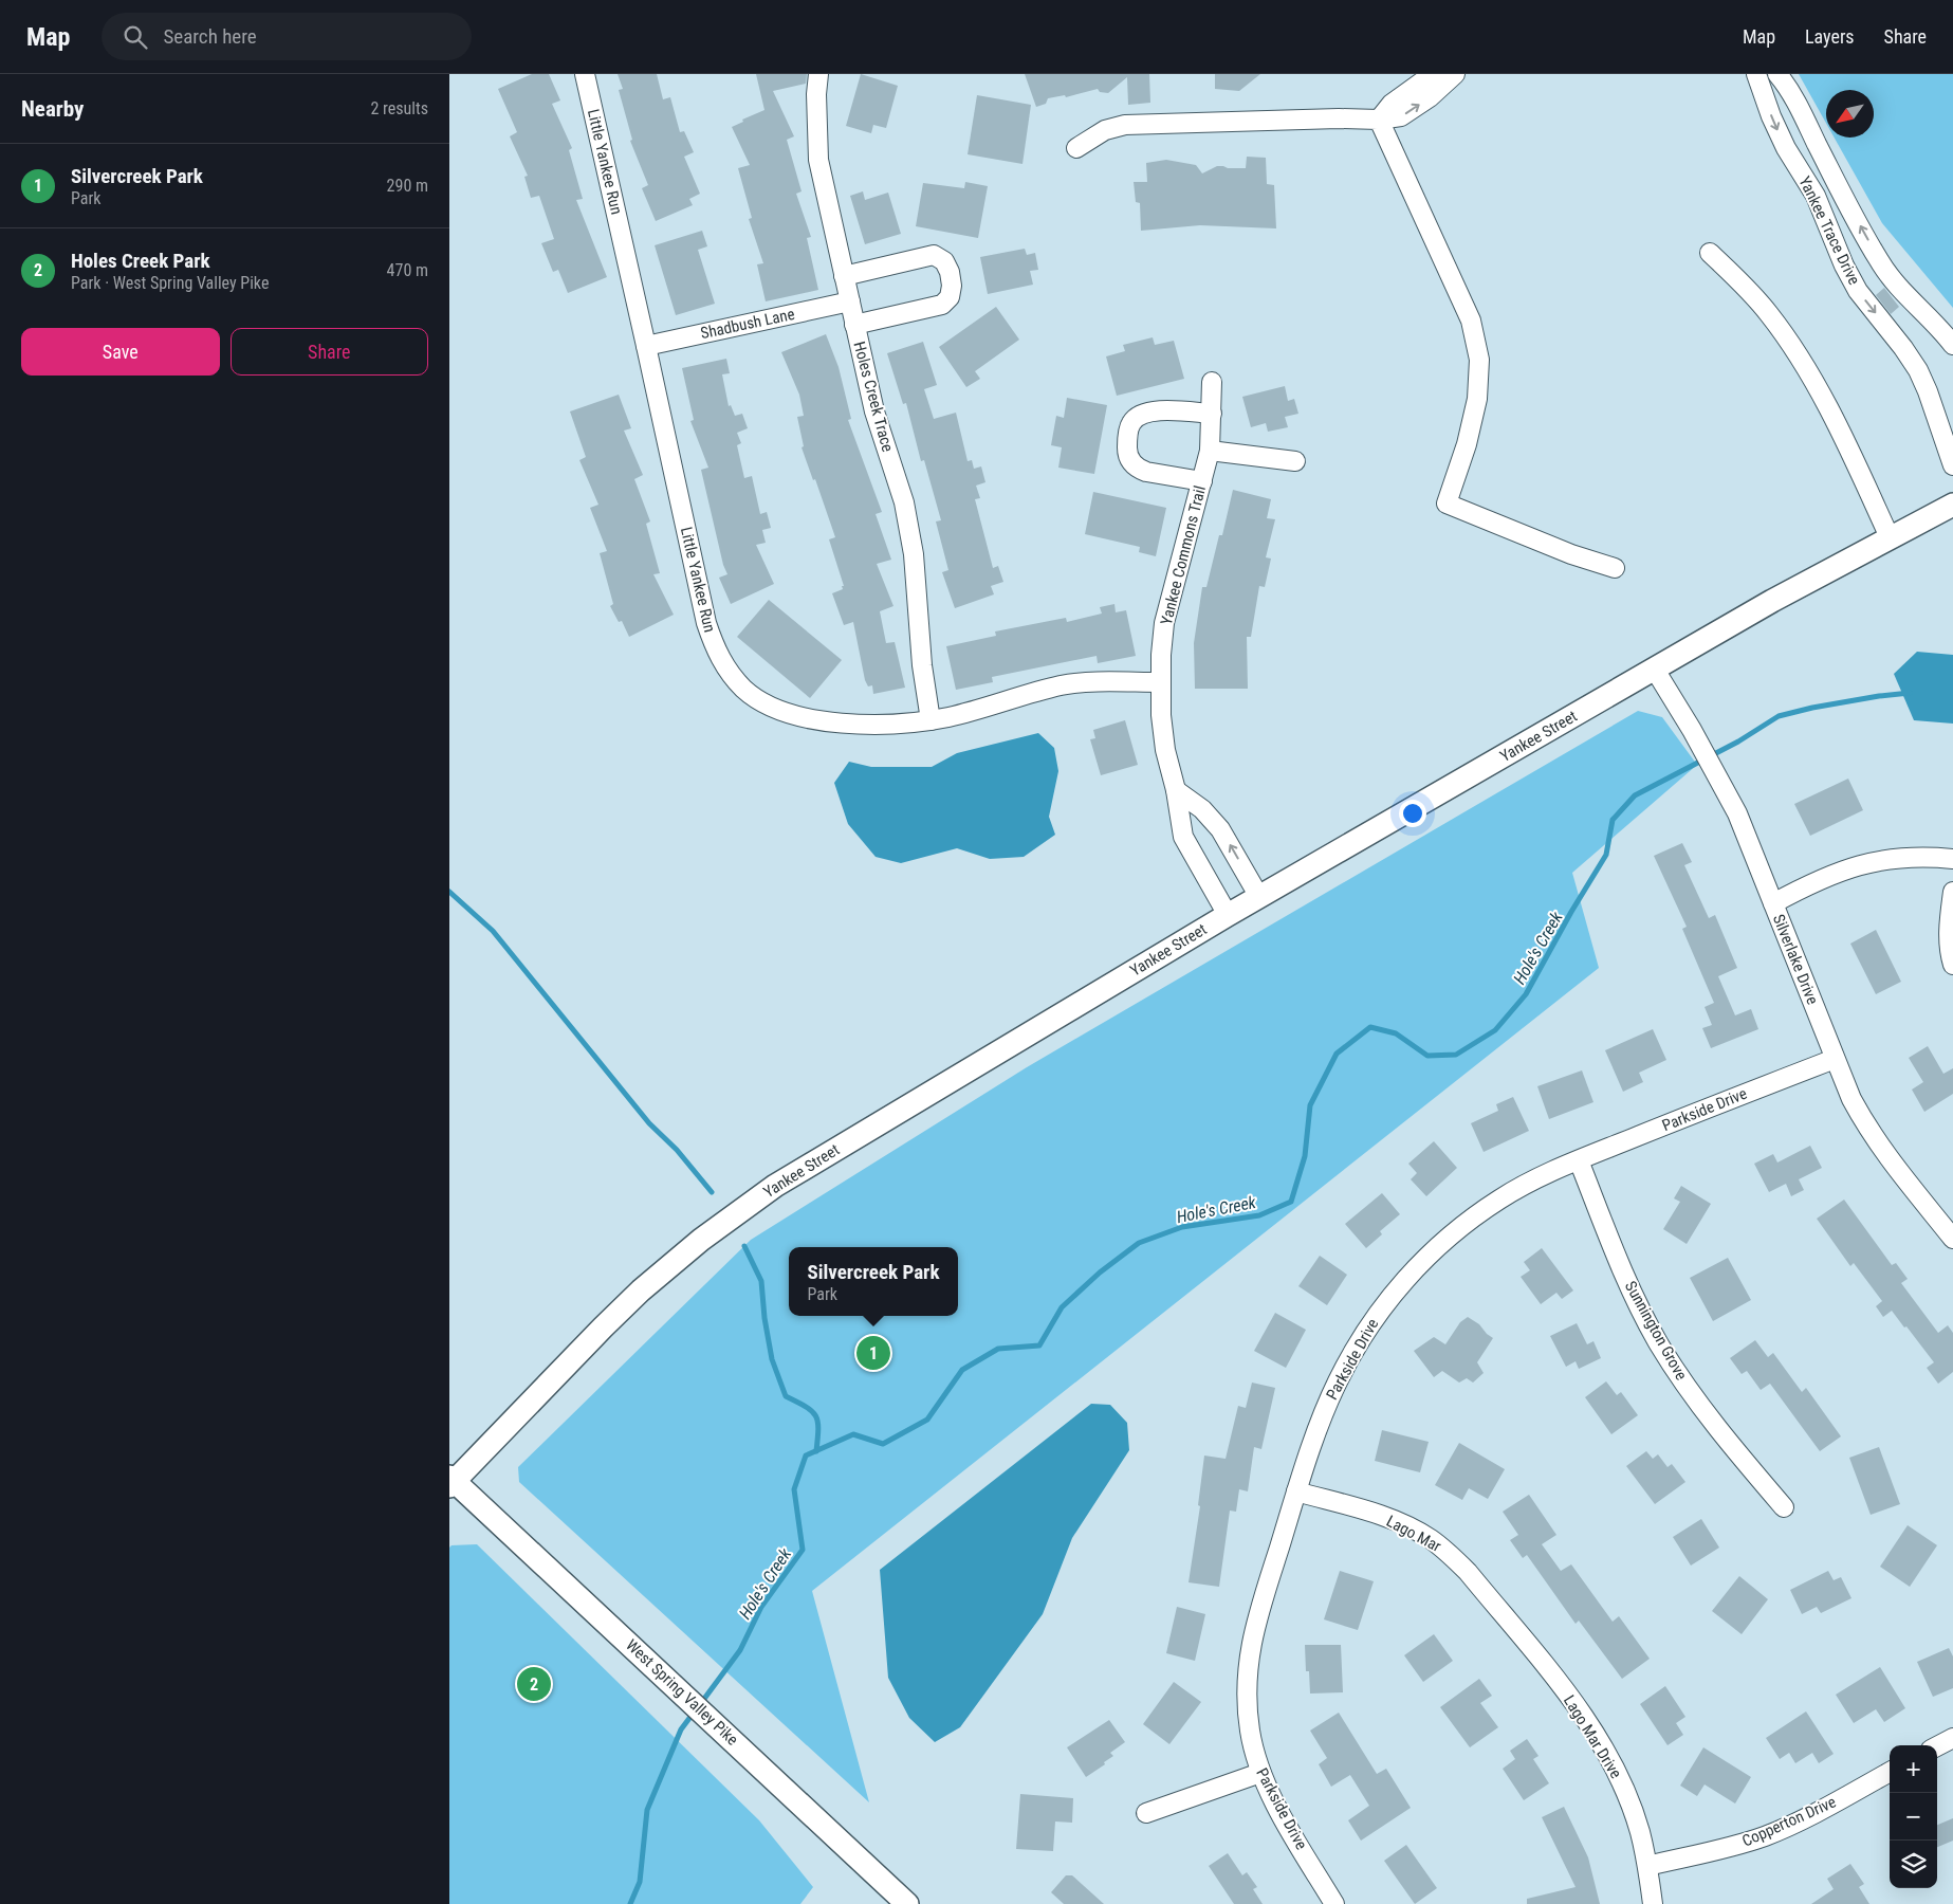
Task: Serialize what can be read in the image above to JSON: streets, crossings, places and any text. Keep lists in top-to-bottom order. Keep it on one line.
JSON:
{"streets":{"street":["Little Yankee Run","Yankee Trace Drive","Shadbush Lane","Holes Creek Trace","Yankee Commons Trail","Yankee Street","Silverlake Drive","Parkside Drive","Sunnington Grove","Lago Mar","West Spring Valley Pike","Lago Mar Drive","Copperton Drive"]},"crossings":[["Little Yankee Run","Shadbush Lane"],["Little Yankee Run","Holes Creek Trace"],["Little Yankee Run","Yankee Commons Trail"],["Shadbush Lane","Holes Creek Trace"],["Yankee Commons Trail","Yankee Street"],["Yankee Street","Silverlake Drive"],["Yankee Street","West Spring Valley Pike"],["Silverlake Drive","Parkside Drive"],["Parkside Drive","Sunnington Grove"],["Parkside Drive","Lago Mar"],["Lago Mar","Lago Mar Drive"],["Lago Mar Drive","Copperton Drive"]],"water":["Hole's Creek"],"north":"bottom left","page":{"header":"Map","search":"Search here","nav":["Map","Layers","Share"],"heading":["Nearby","2 results"],"list":[{"mark":"1","name":"Silvercreek Park","note":"Park","value":"290 m"},{"mark":"2","name":"Holes Creek Park","note":"Park · West Spring Valley Pike","value":"470 m"}],"buttons":["Save","Share"],"popup":["Silvercreek Park","Park"],"pins":["1","2"],"map_buttons":["+","−"]}}
